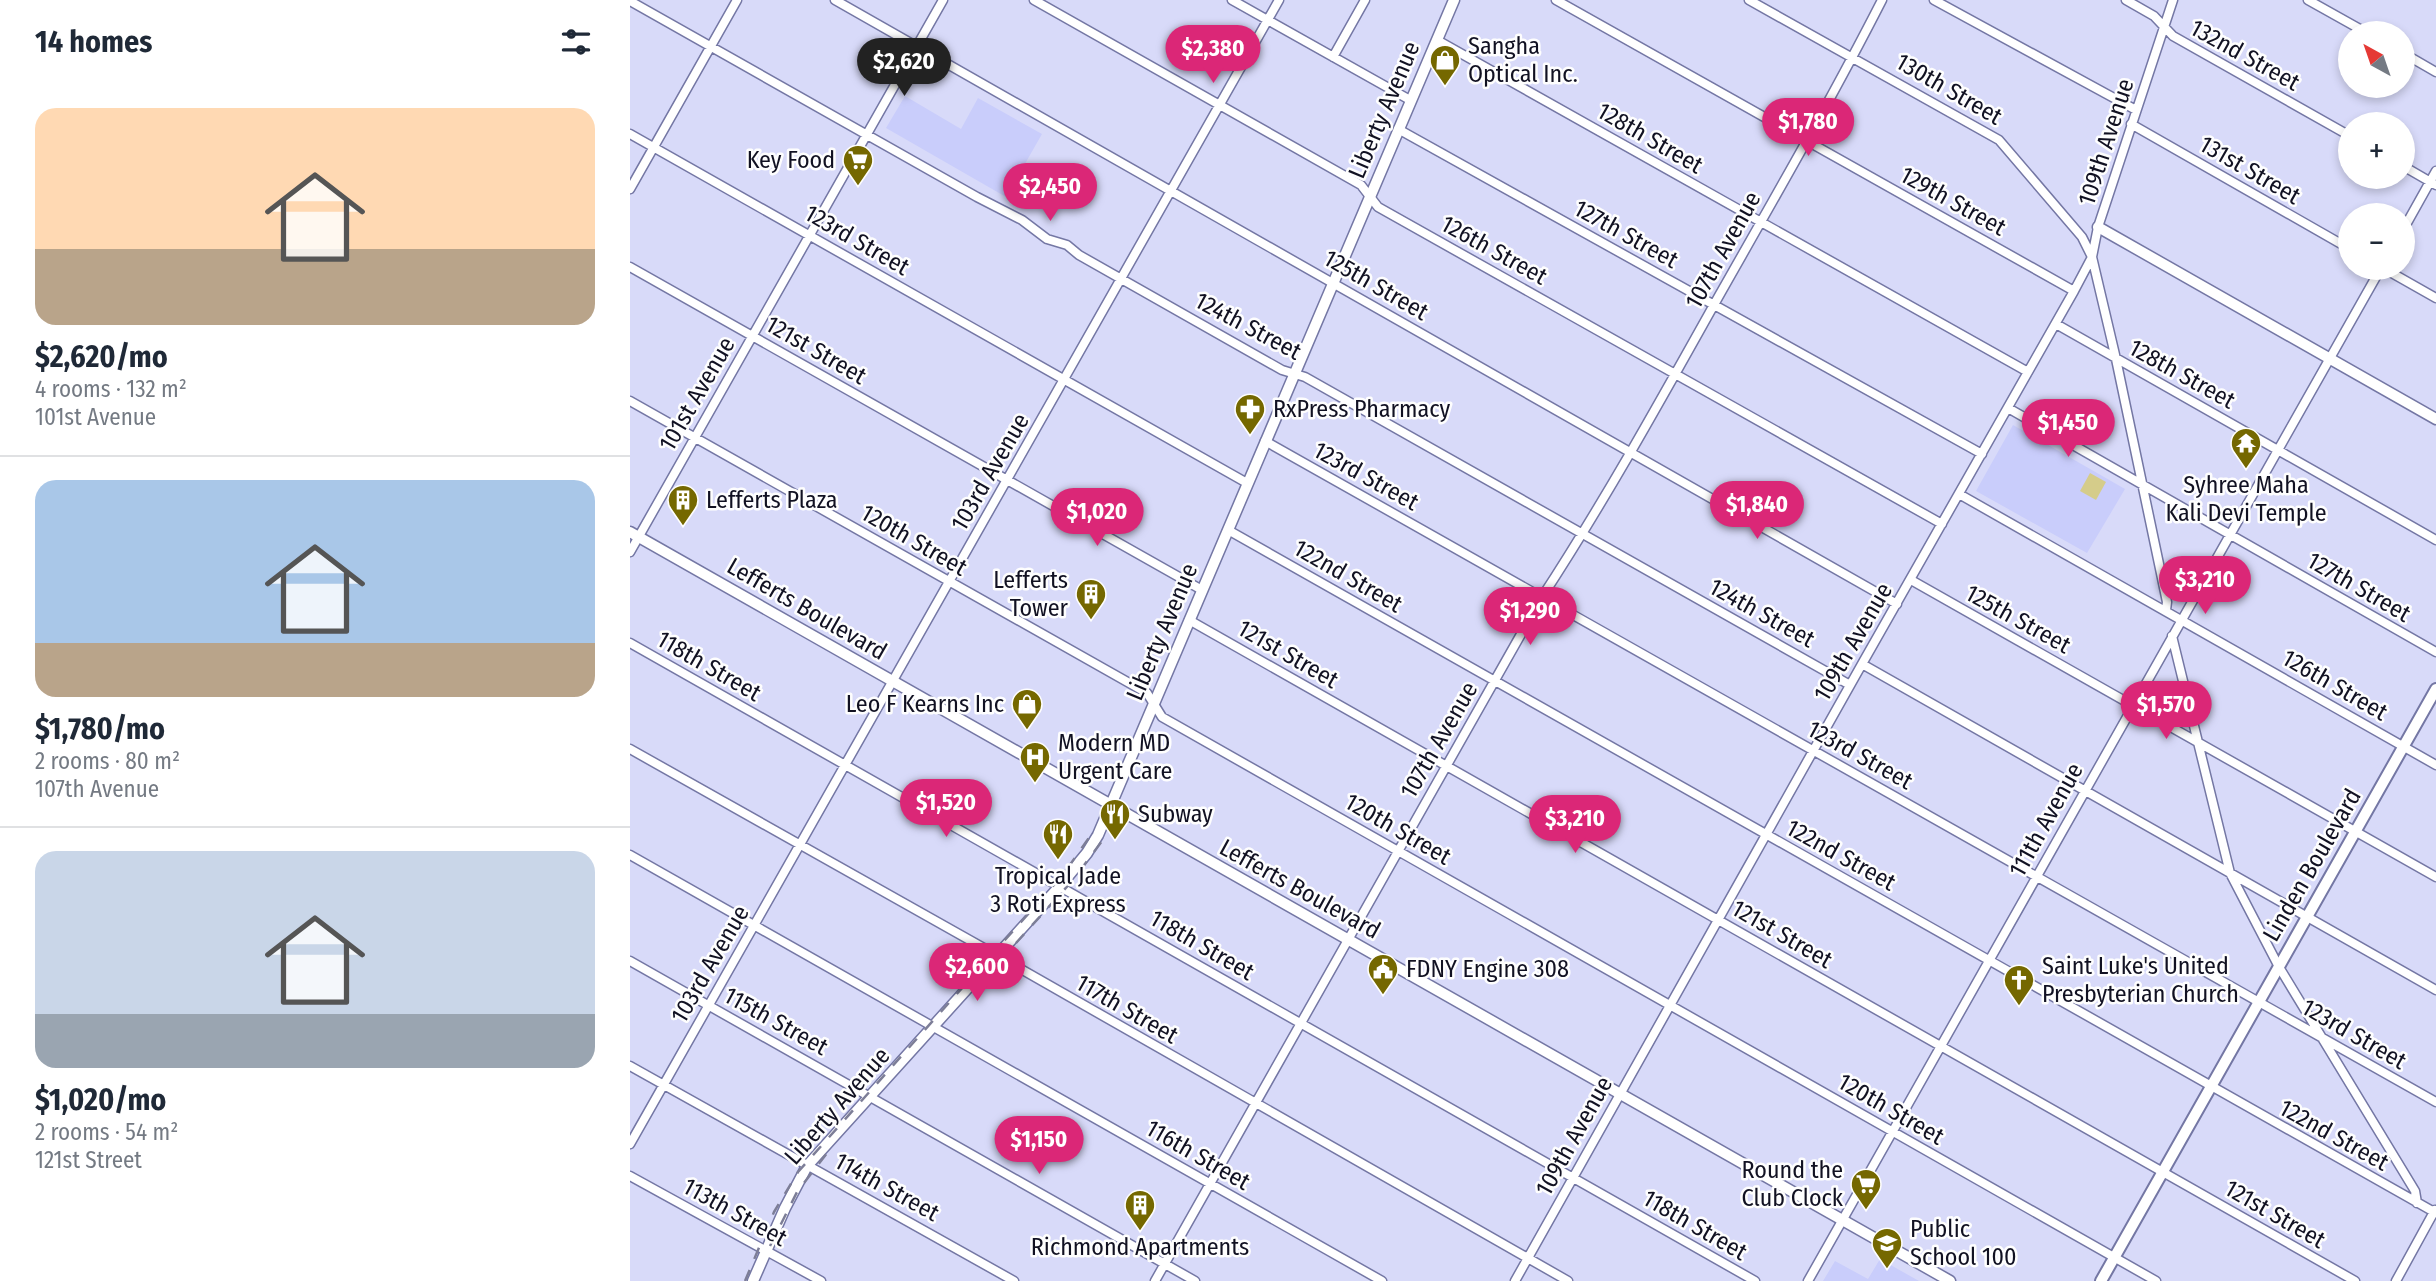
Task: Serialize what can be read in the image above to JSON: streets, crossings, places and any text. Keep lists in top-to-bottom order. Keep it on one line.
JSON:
{"streets":{"main road":["Linden Boulevard"],"street":["132nd Street","130th Street","Liberty Avenue","128th Street","109th Avenue","131st Street","129th Street","127th Street","123rd Street","126th Street","107th Avenue","125th Street","124th Street","121st Street","101st Avenue","103rd Avenue","120th Street","122nd Street","Lefferts Boulevard","118th Street","111th Avenue","117th Street","115th Street","116th Street","114th Street","113th Street"]},"crossings":[["132nd Street","109th Avenue"],["130th Street","109th Avenue"],["130th Street","107th Avenue"],["Liberty Avenue","128th Street"],["Liberty Avenue","127th Street"],["Liberty Avenue","123rd Street"],["Liberty Avenue","126th Street"],["Liberty Avenue","125th Street"],["Liberty Avenue","124th Street"],["Liberty Avenue","121st Street"],["Liberty Avenue","120th Street"],["Liberty Avenue","122nd Street"],["Liberty Avenue","Lefferts Boulevard"],["Liberty Avenue","118th Street"],["Liberty Avenue","117th Street"],["Liberty Avenue","115th Street"],["Liberty Avenue","116th Street"],["Liberty Avenue","114th Street"],["Liberty Avenue","113th Street"],["128th Street","109th Avenue"],["128th Street","107th Avenue"],["128th Street","111th Avenue"],["109th Avenue","131st Street"],["109th Avenue","129th Street"],["109th Avenue","127th Street"],["109th Avenue","123rd Street"],["109th Avenue","126th Street"],["109th Avenue","125th Street"],["109th Avenue","124th Street"],["109th Avenue","121st Street"],["109th Avenue","120th Street"],["109th Avenue","122nd Street"],["109th Avenue","Lefferts Boulevard"],["109th Avenue","118th Street"],["109th Avenue","117th Street"],["129th Street","107th Avenue"],["127th Street","107th Avenue"],["127th Street","111th Avenue"],["123rd Street","107th Avenue"],["123rd Street","101st Avenue"],["123rd Street","103rd Avenue"],["123rd Street","111th Avenue"],["123rd Street","Linden Boulevard"],["126th Street","107th Avenue"],["126th Street","103rd Avenue"],["126th Street","111th Avenue"],["126th Street","Linden Boulevard"],["107th Avenue","125th Street"],["107th Avenue","124th Street"],["107th Avenue","121st Street"],["107th Avenue","120th Street"],["107th Avenue","122nd Street"],["107th Avenue","Lefferts Boulevard"],["107th Avenue","118th Street"],["107th Avenue","117th Street"],["107th Avenue","115th Street"],["107th Avenue","116th Street"],["125th Street","101st Avenue"],["125th Street","103rd Avenue"],["125th Street","111th Avenue"],["125th Street","Linden Boulevard"],["124th Street","101st Avenue"],["124th Street","103rd Avenue"],["121st Street","101st Avenue"],["121st Street","103rd Avenue"],["121st Street","111th Avenue"],["121st Street","Linden Boulevard"],["101st Avenue","120th Street"],["101st Avenue","Lefferts Boulevard"],["103rd Avenue","120th Street"],["103rd Avenue","Lefferts Boulevard"],["103rd Avenue","118th Street"],["103rd Avenue","117th Street"],["103rd Avenue","115th Street"],["103rd Avenue","116th Street"],["103rd Avenue","114th Street"],["120th Street","111th Avenue"],["120th Street","Linden Boulevard"],["122nd Street","111th Avenue"],["122nd Street","Linden Boulevard"],["Lefferts Boulevard","111th Avenue"]],"places":{"shop":["Sangha Optical Inc.","Leo F Kearns Inc"],"supermarket":["Key Food","Round the Club Clock"],"pharmacy":["RxPress Pharmacy"],"temple":["Syhree Maha Kali Devi Temple"],"building":["Lefferts Plaza","Lefferts Tower","Richmond Apartments"],"hospital":["Modern MD Urgent Care"],"restaurant":["Subway","Tropical Jade 3 Roti Express"],"public building":["FDNY Engine 308"],"church":["Saint Luke's United Presbyterian Church"],"school or university":["Public School 100"]},"north":"top left","page":{"heading":"14 homes","map_buttons":["+","−"],"price":["$2,380","$2,620","$1,780","$2,450","$1,450","$1,840","$1,020","$3,210","$1,290","$1,570","$1,520","$3,210","$2,600","$1,150"],"list":[{"name":"$2,620/mo","note":"4 rooms · 132 m² · 101st Avenue"},{"name":"$1,780/mo","note":"2 rooms · 80 m² · 107th Avenue"},{"name":"$1,020/mo","note":"2 rooms · 54 m² · 121st Street"}]}}
